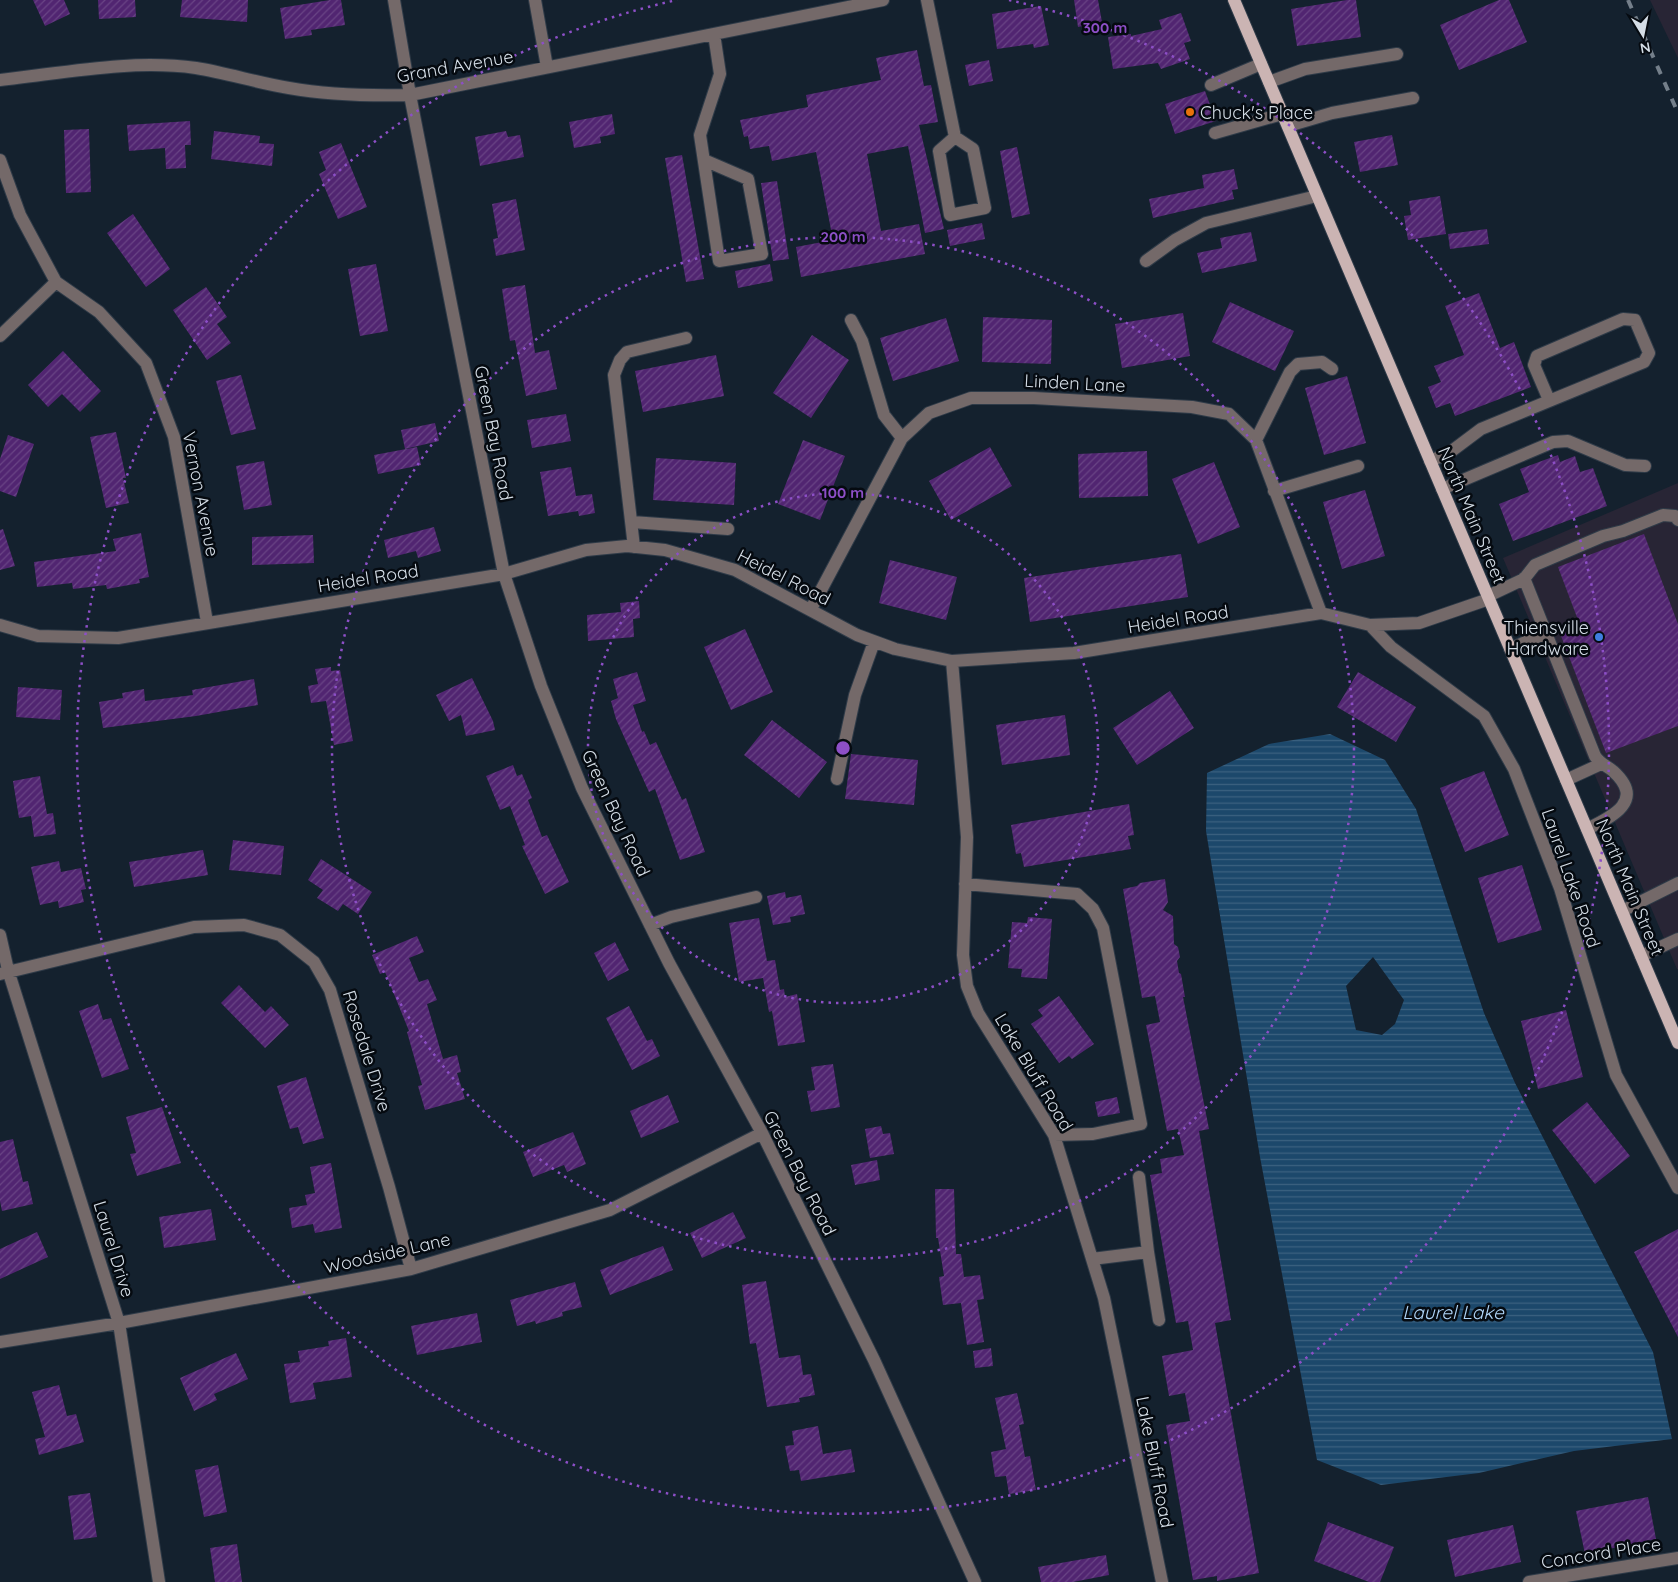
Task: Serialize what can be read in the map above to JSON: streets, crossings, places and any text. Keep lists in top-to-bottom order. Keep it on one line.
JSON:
{"streets":{"main road":["North Main Street"],"street":["Grand Avenue","Linden Lane","Green Bay Road","Vernon Avenue","Heidel Road","Laurel Lake Road","Rosedale Drive","Lake Bluff Road","Laurel Drive","Woodside Lane","Concord Place"]},"crossings":[["Grand Avenue","Green Bay Road"],["Linden Lane","Heidel Road"],["Green Bay Road","Heidel Road"],["Green Bay Road","Woodside Lane"],["Vernon Avenue","Heidel Road"],["North Main Street","Heidel Road"],["Heidel Road","Laurel Lake Road"],["Heidel Road","Lake Bluff Road"],["Rosedale Drive","Laurel Drive"],["Rosedale Drive","Woodside Lane"],["Laurel Drive","Woodside Lane"]],"water":["Laurel Lake"],"places":["Chuck's Place","Thiensville Hardware"],"north":"bottom","rings":["300 m","200 m","100 m"]}
